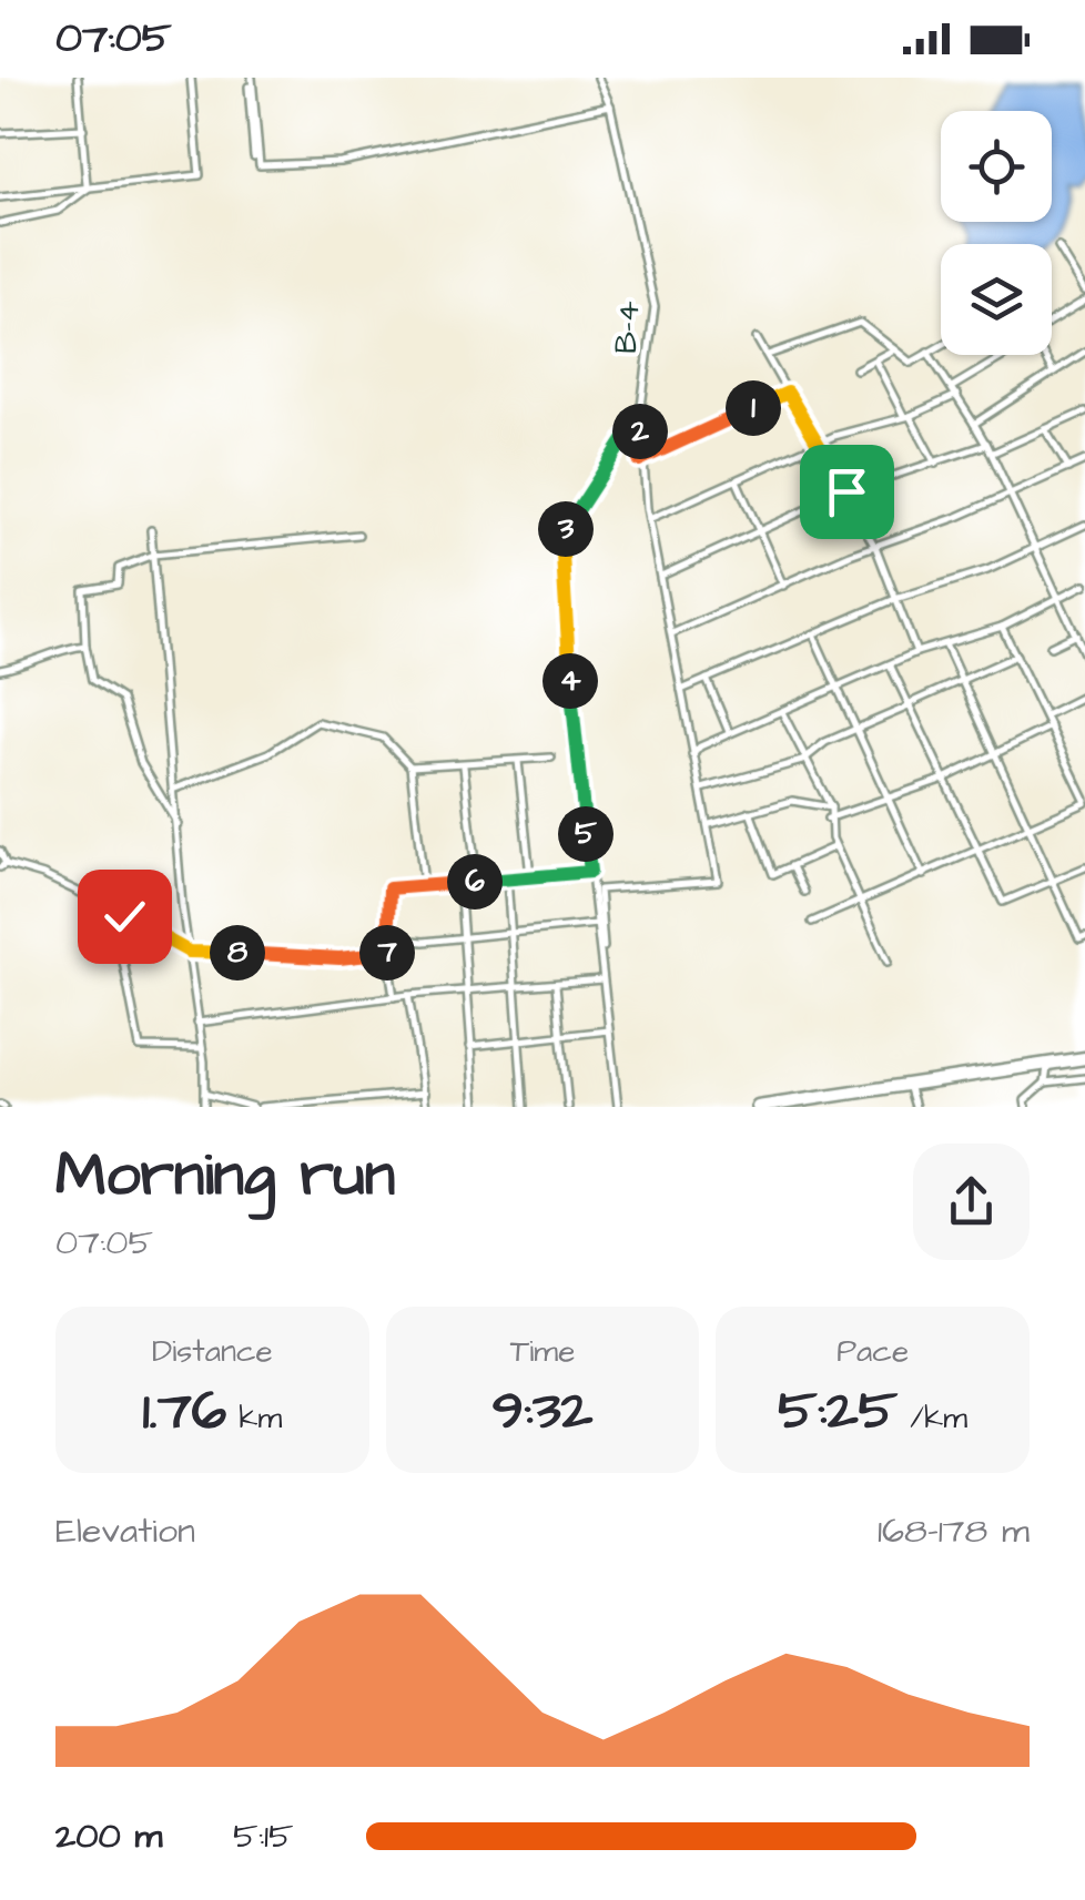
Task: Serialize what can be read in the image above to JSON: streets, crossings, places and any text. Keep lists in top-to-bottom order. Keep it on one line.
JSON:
{"streets":{"street":["B-4"]},"page":{"status":"07:05","pins":["1","2","3","4","5","6","7","8"],"heading":["Morning run","07:05"],"stats":[["Distance","1.76 km"],["Time","9:32"],["Pace","5:25 /km"]],"chart":["Elevation","168–178 m"],"list":[{"name":"200 m","note":"5:15"}]}}
